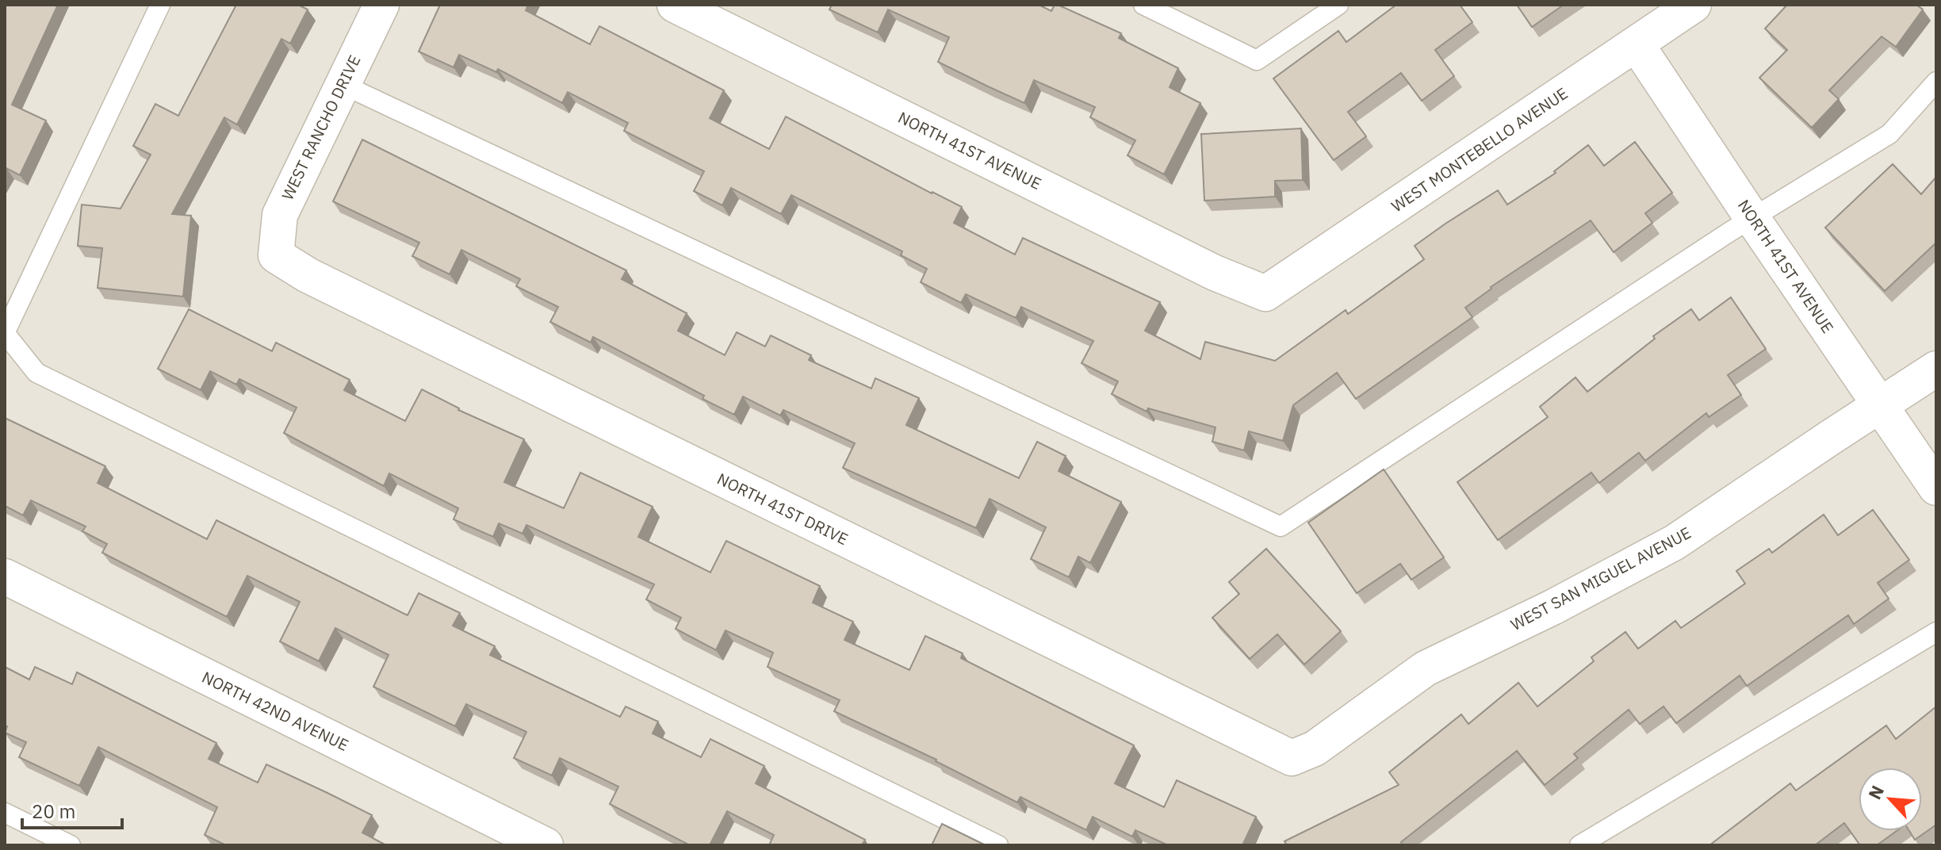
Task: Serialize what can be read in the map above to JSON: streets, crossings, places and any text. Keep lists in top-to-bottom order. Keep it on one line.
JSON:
{"streets":{"street":["WEST RANCHO DRIVE","WEST MONTEBELLO AVENUE","NORTH 41ST AVENUE","NORTH 41ST DRIVE","WEST SAN MIGUEL AVENUE","NORTH 42ND AVENUE"]},"crossings":[["WEST RANCHO DRIVE","NORTH 41ST DRIVE"],["WEST MONTEBELLO AVENUE","NORTH 41ST AVENUE"],["NORTH 41ST AVENUE","WEST SAN MIGUEL AVENUE"],["NORTH 41ST DRIVE","WEST SAN MIGUEL AVENUE"]],"scale_bar":"20 m","north":"top left"}
